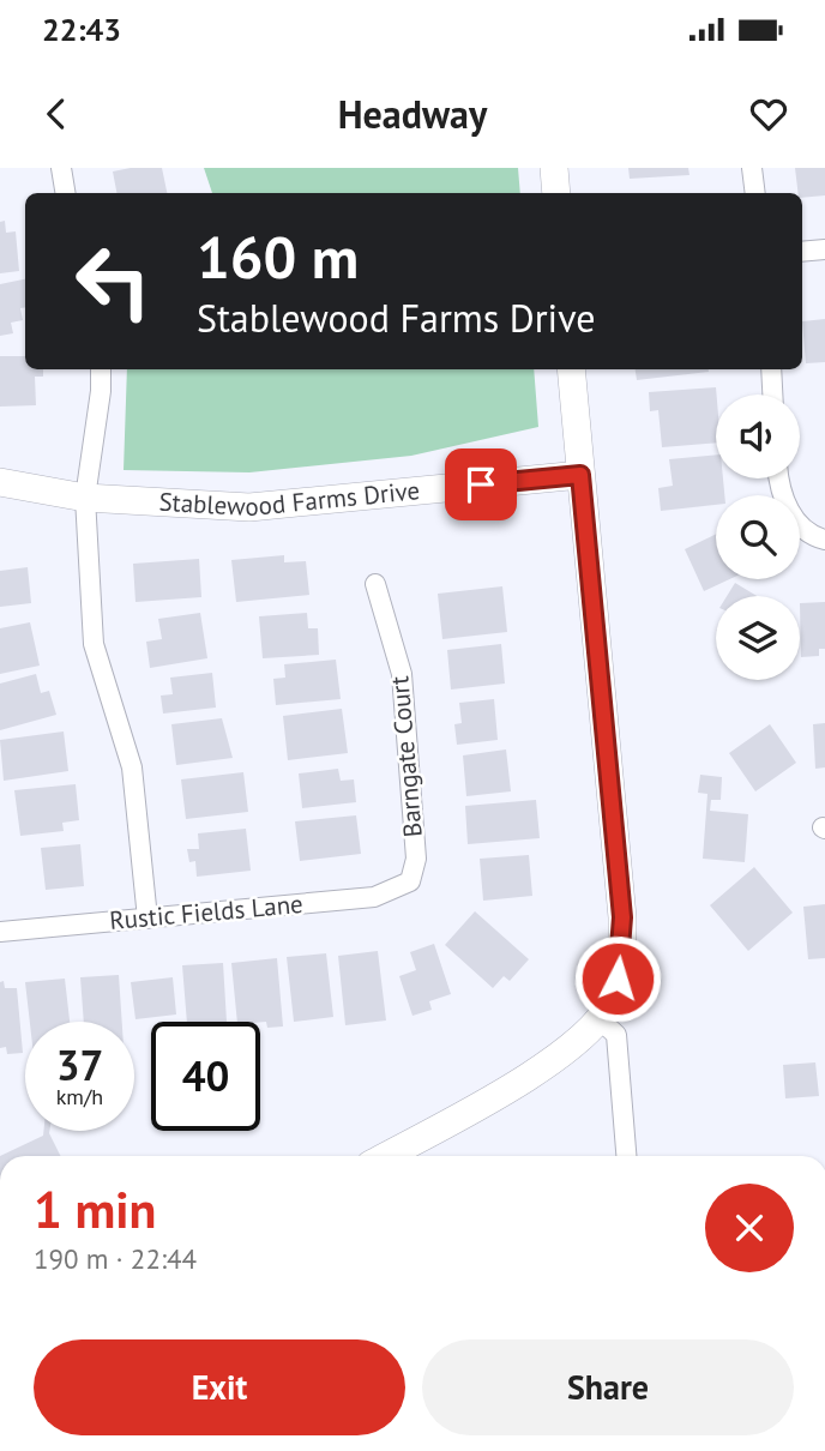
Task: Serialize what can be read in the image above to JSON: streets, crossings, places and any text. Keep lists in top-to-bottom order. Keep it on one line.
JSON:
{"streets":{"street":["Stablewood Farms Drive","Barngate Court","Rustic Fields Lane"]},"crossings":[["Barngate Court","Rustic Fields Lane"]],"page":{"status":"22:43","header":"Headway","turn":["160 m","Stablewood Farms Drive"],"speed":"37 km/h","limit":"40","heading":["1 min","190 m · 22:44"],"buttons":["Exit","Share"]}}
